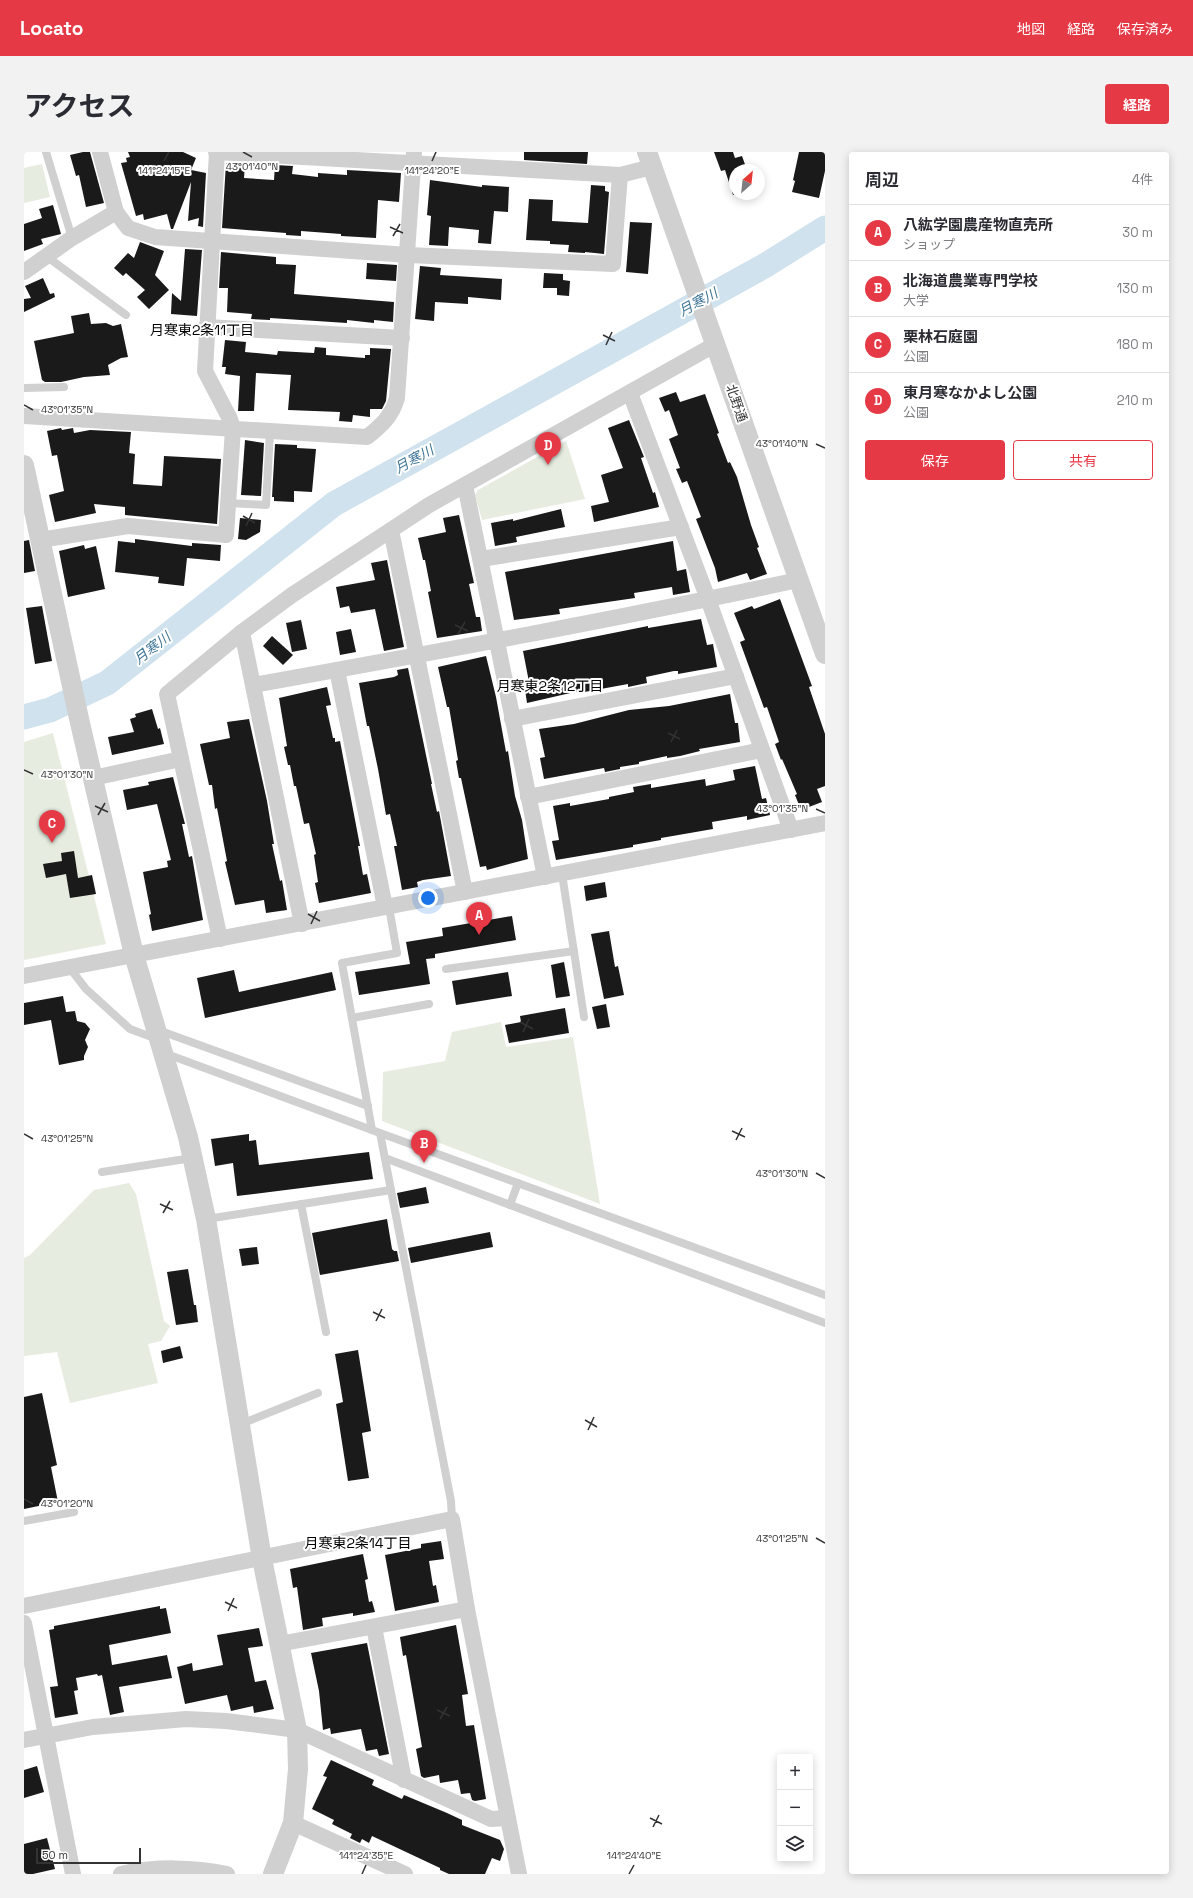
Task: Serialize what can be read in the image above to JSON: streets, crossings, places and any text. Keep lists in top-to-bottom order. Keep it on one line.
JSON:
{"streets":{"street":["北野通"]},"districts":["月寒東2条11丁目","月寒東2条12丁目","月寒東2条14丁目"],"water":["月寒川"],"scale_bar":"50 m","north":"top right","page":{"header":"Locato","nav":["地図","経路","保存済み"],"title":"アクセス","buttons":["経路",["保存","共有"]],"heading":["周辺","4件"],"list":[{"mark":"A","name":"八紘学園農産物直売所","note":"ショップ","value":"30 m"},{"mark":"B","name":"北海道農業専門学校","note":"大学","value":"130 m"},{"mark":"C","name":"栗林石庭園","note":"公園","value":"180 m"},{"mark":"D","name":"東月寒なかよし公園","note":"公園","value":"210 m"}],"pins":["D","C","A","B"],"map_buttons":["+","−"],"scale":"50 m"},"coordinates":["43°01'40\"N","141°24'15\"E","141°24'20\"E","43°01'35\"N","43°01'30\"N","43°01'25\"N","43°01'20\"N","141°24'35\"E","141°24'40\"E"]}
